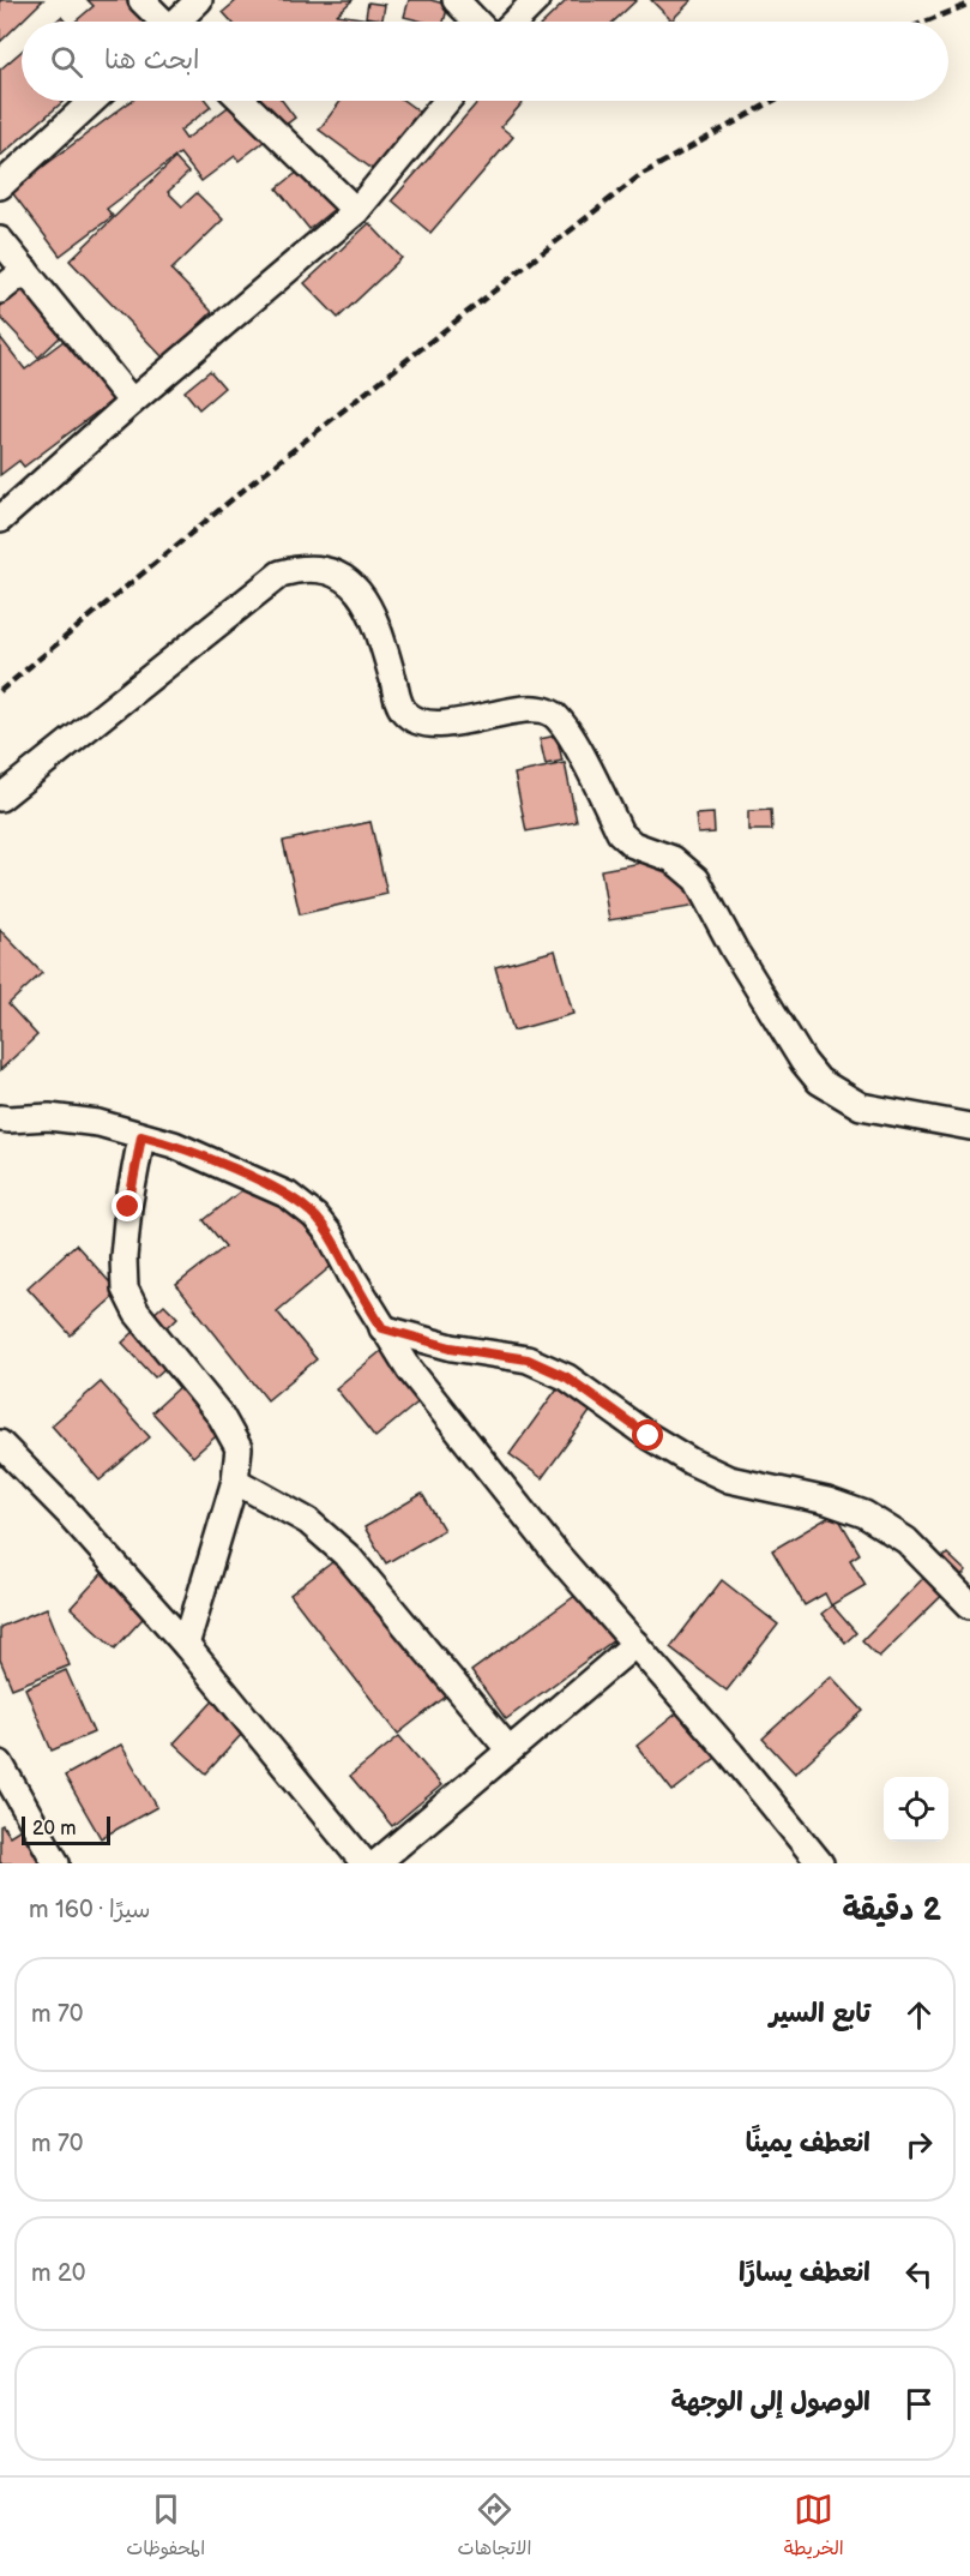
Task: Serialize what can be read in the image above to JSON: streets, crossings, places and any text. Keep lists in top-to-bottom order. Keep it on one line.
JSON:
{"scale_bar":"20 m","page":{"search":"ابحث هنا","scale":"20 m","heading":["2 دقيقة","سيرًا · 160 m"],"list":[["تابع السير","70 m"],["انعطف يمينًا","70 m"],["انعطف يسارًا","20 m"],"الوصول إلى الوجهة"],"nav":["الخريطة","الاتجاهات","المحفوظات"]}}
